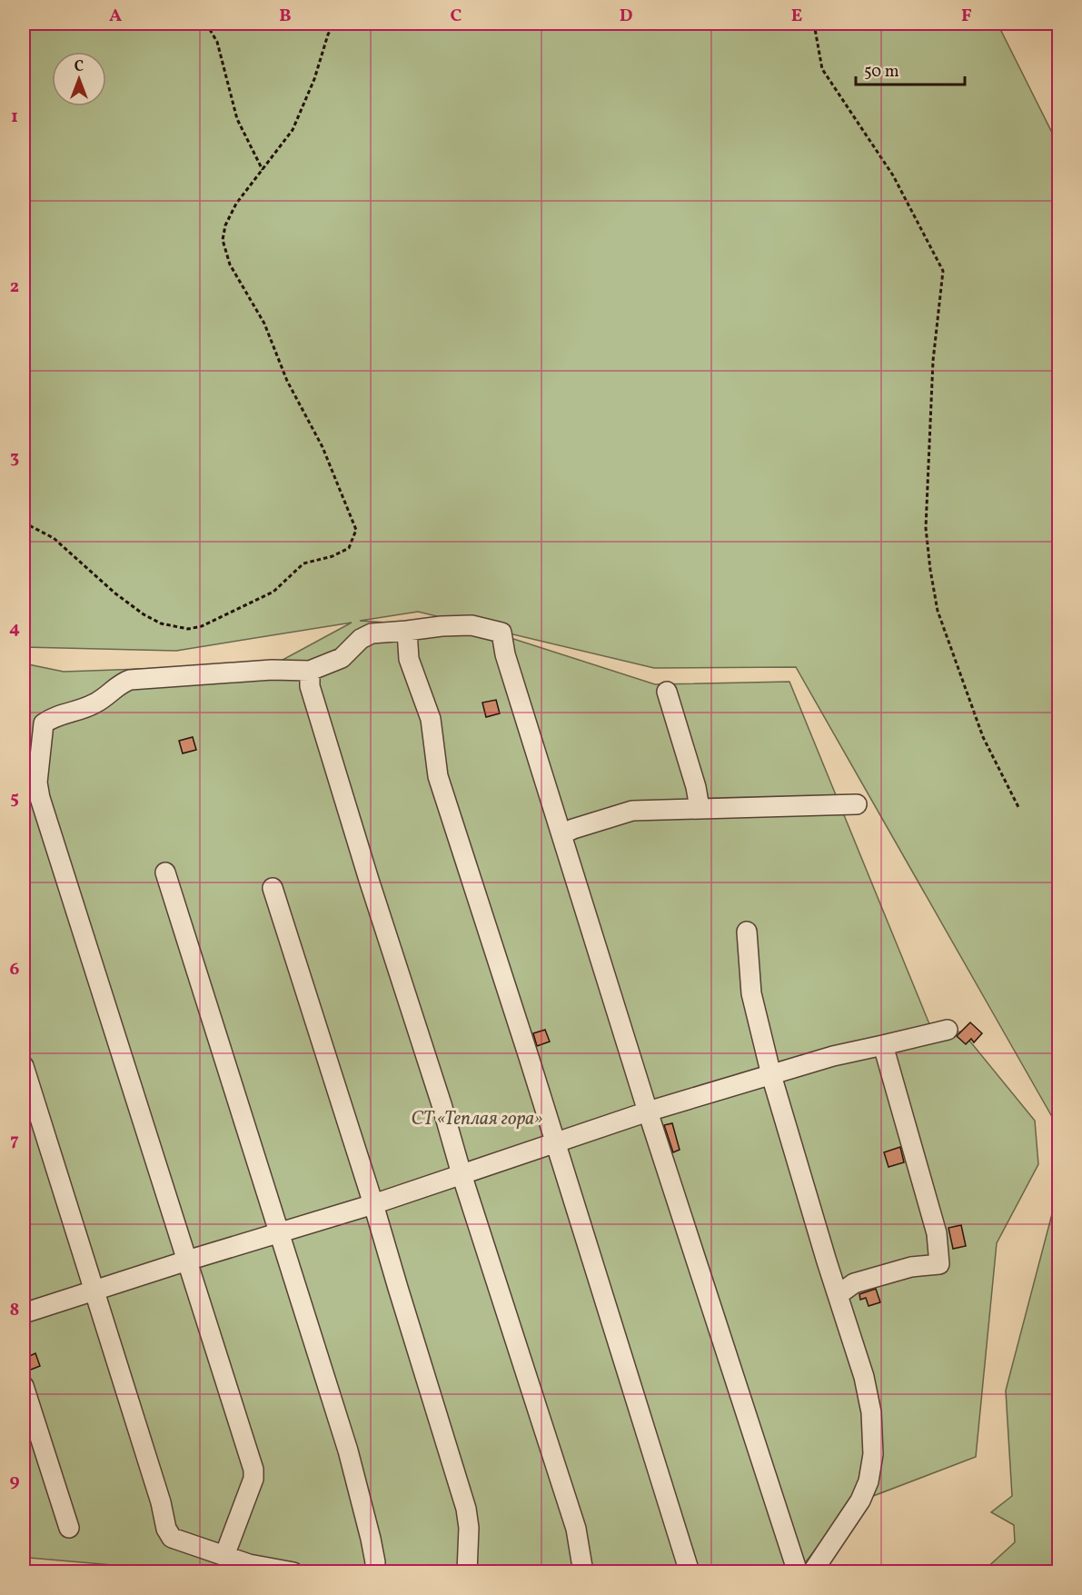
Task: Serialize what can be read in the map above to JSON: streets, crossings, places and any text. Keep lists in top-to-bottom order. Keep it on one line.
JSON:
{"parks":["СТ «Теплая гора»"],"scale_bar":"50 m","north":"top","grid":{"columns":["A","B","C","D","E","F"],"rows":["1","2","3","4","5","6","7","8","9"]}}
